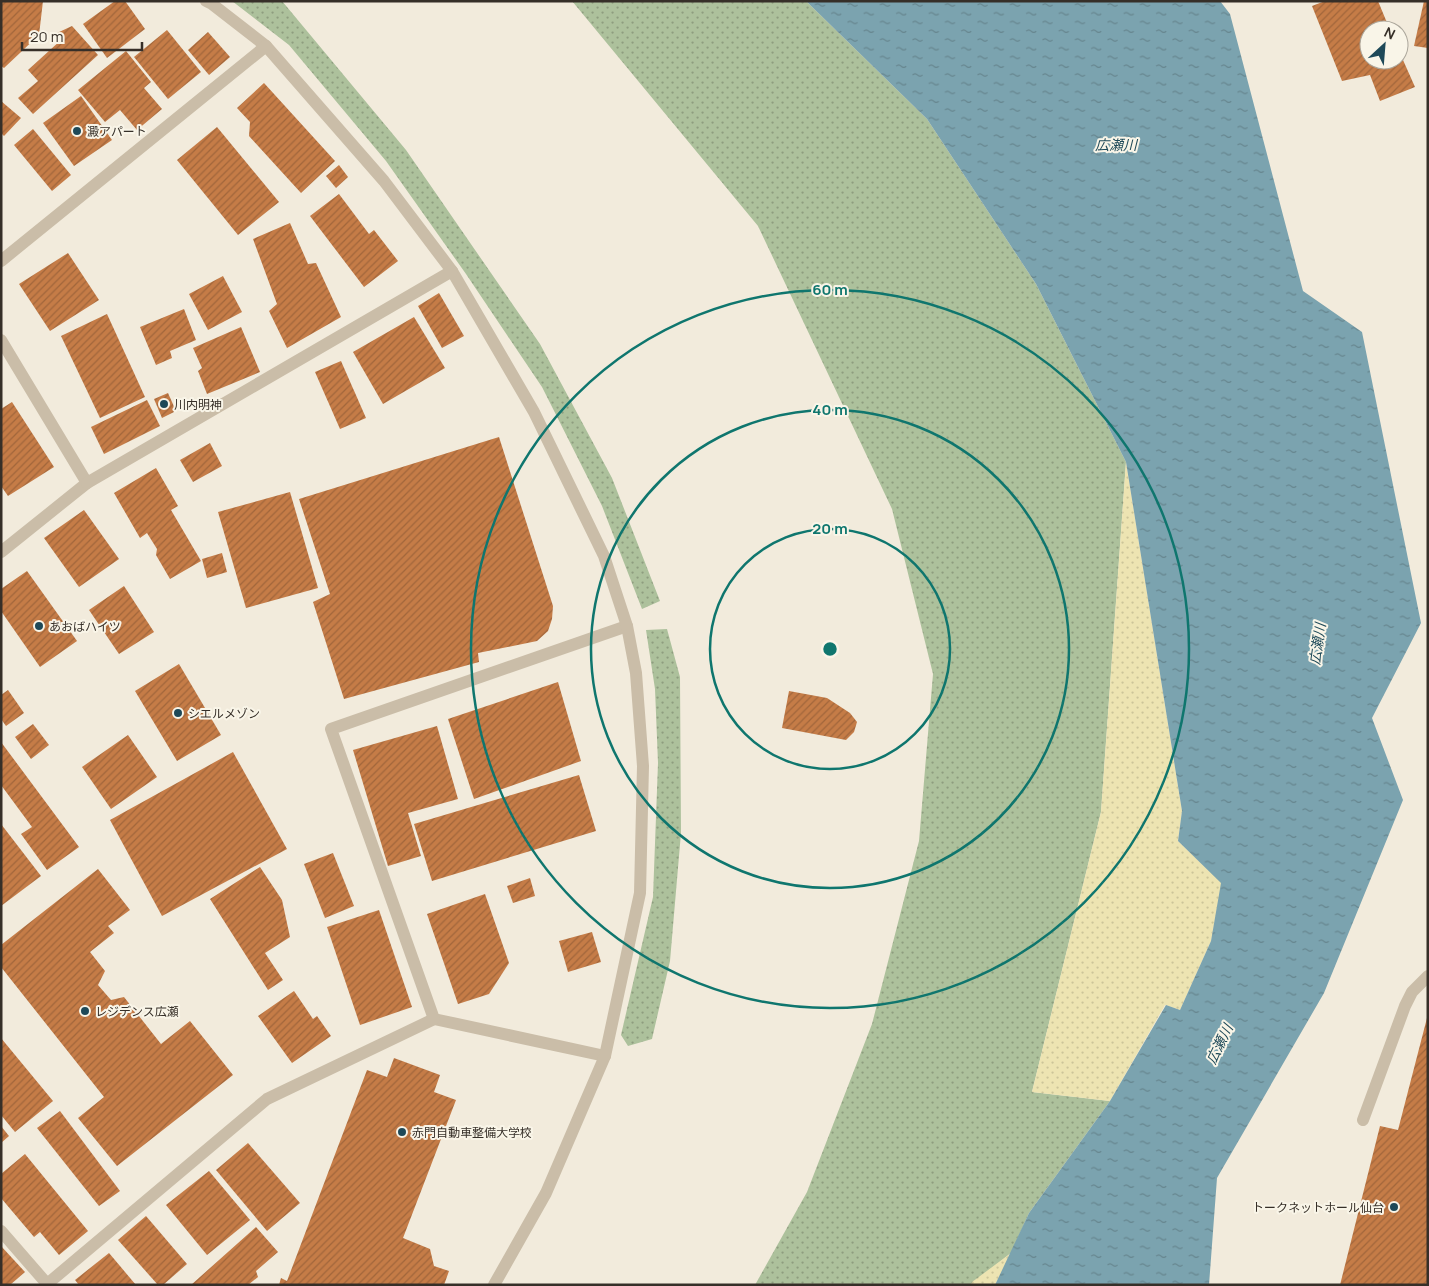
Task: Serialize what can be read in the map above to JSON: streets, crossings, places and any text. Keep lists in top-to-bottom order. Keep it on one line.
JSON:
{"water":["広瀬川"],"places":["澱アパート","川内明神","あおばハイツ","シエルメゾン","レジデンス広瀬","赤門自動車整備大学校","トークネットホール仙台"],"scale_bar":"20 m","north":"top right","rings":["60 m","40 m","20 m"]}
